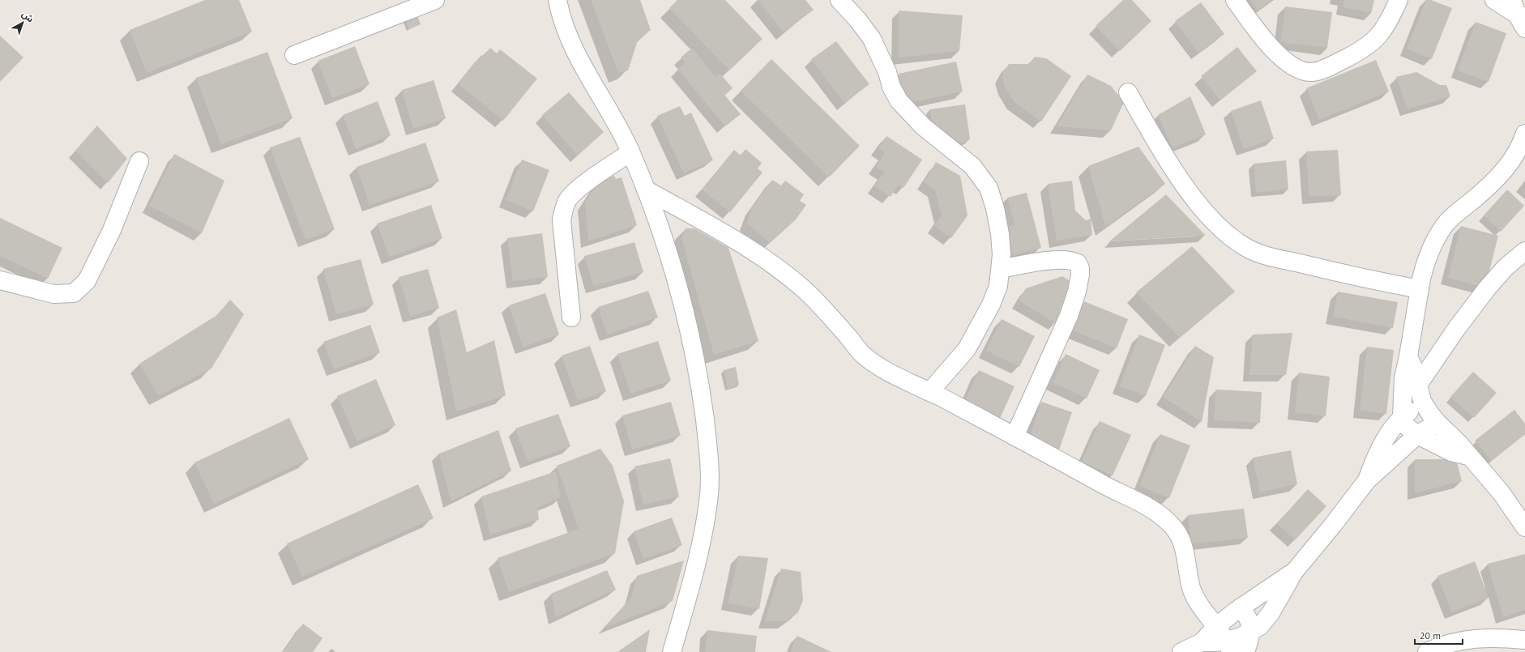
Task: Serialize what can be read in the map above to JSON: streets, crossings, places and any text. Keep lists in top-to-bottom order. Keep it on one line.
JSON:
{"scale_bar":"20 m","north":"top right"}
